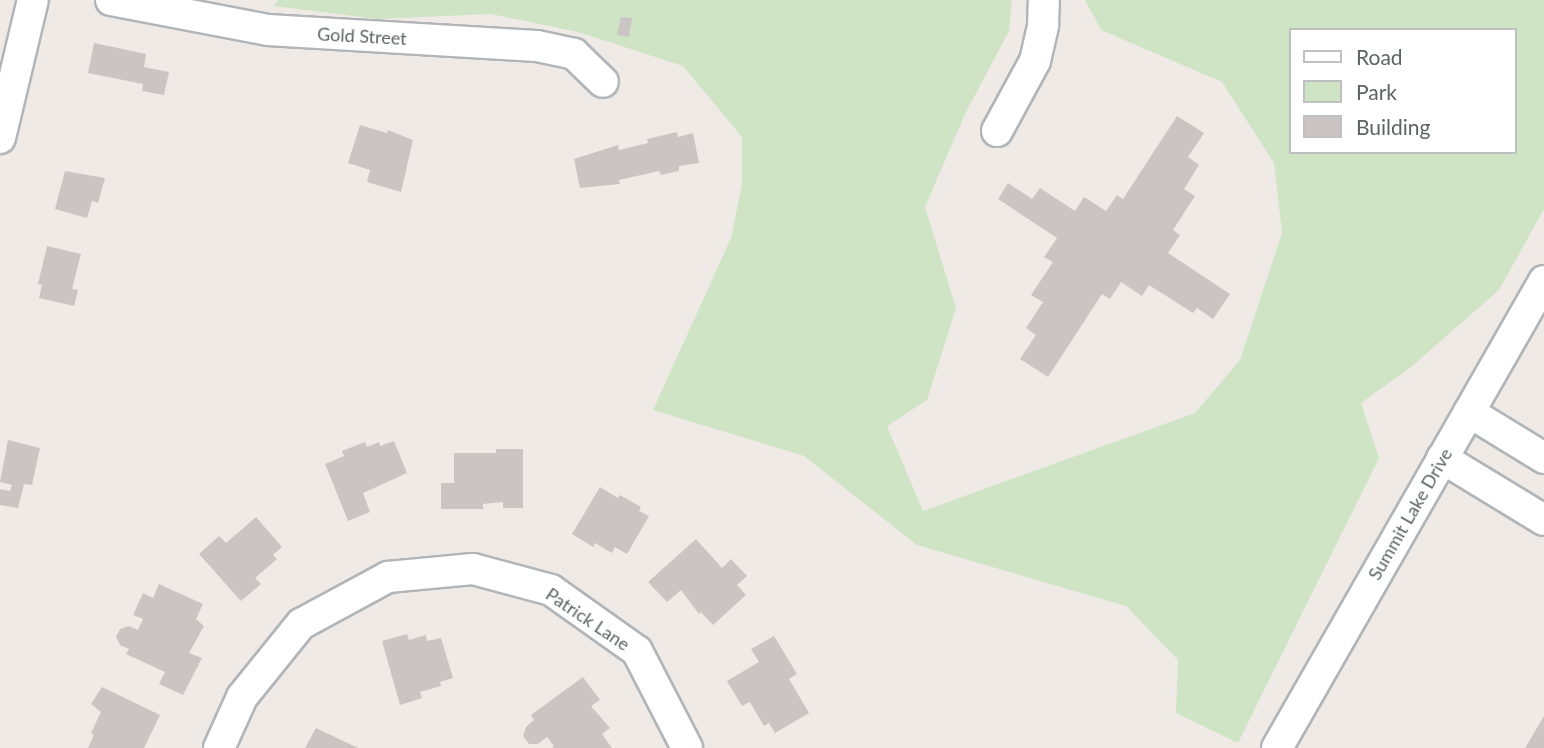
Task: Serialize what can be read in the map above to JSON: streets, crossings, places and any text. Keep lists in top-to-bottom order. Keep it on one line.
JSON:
{"streets":{"street":["Gold Street","Summit Lake Drive","Patrick Lane"]},"legend":["Road","Park","Building"]}
